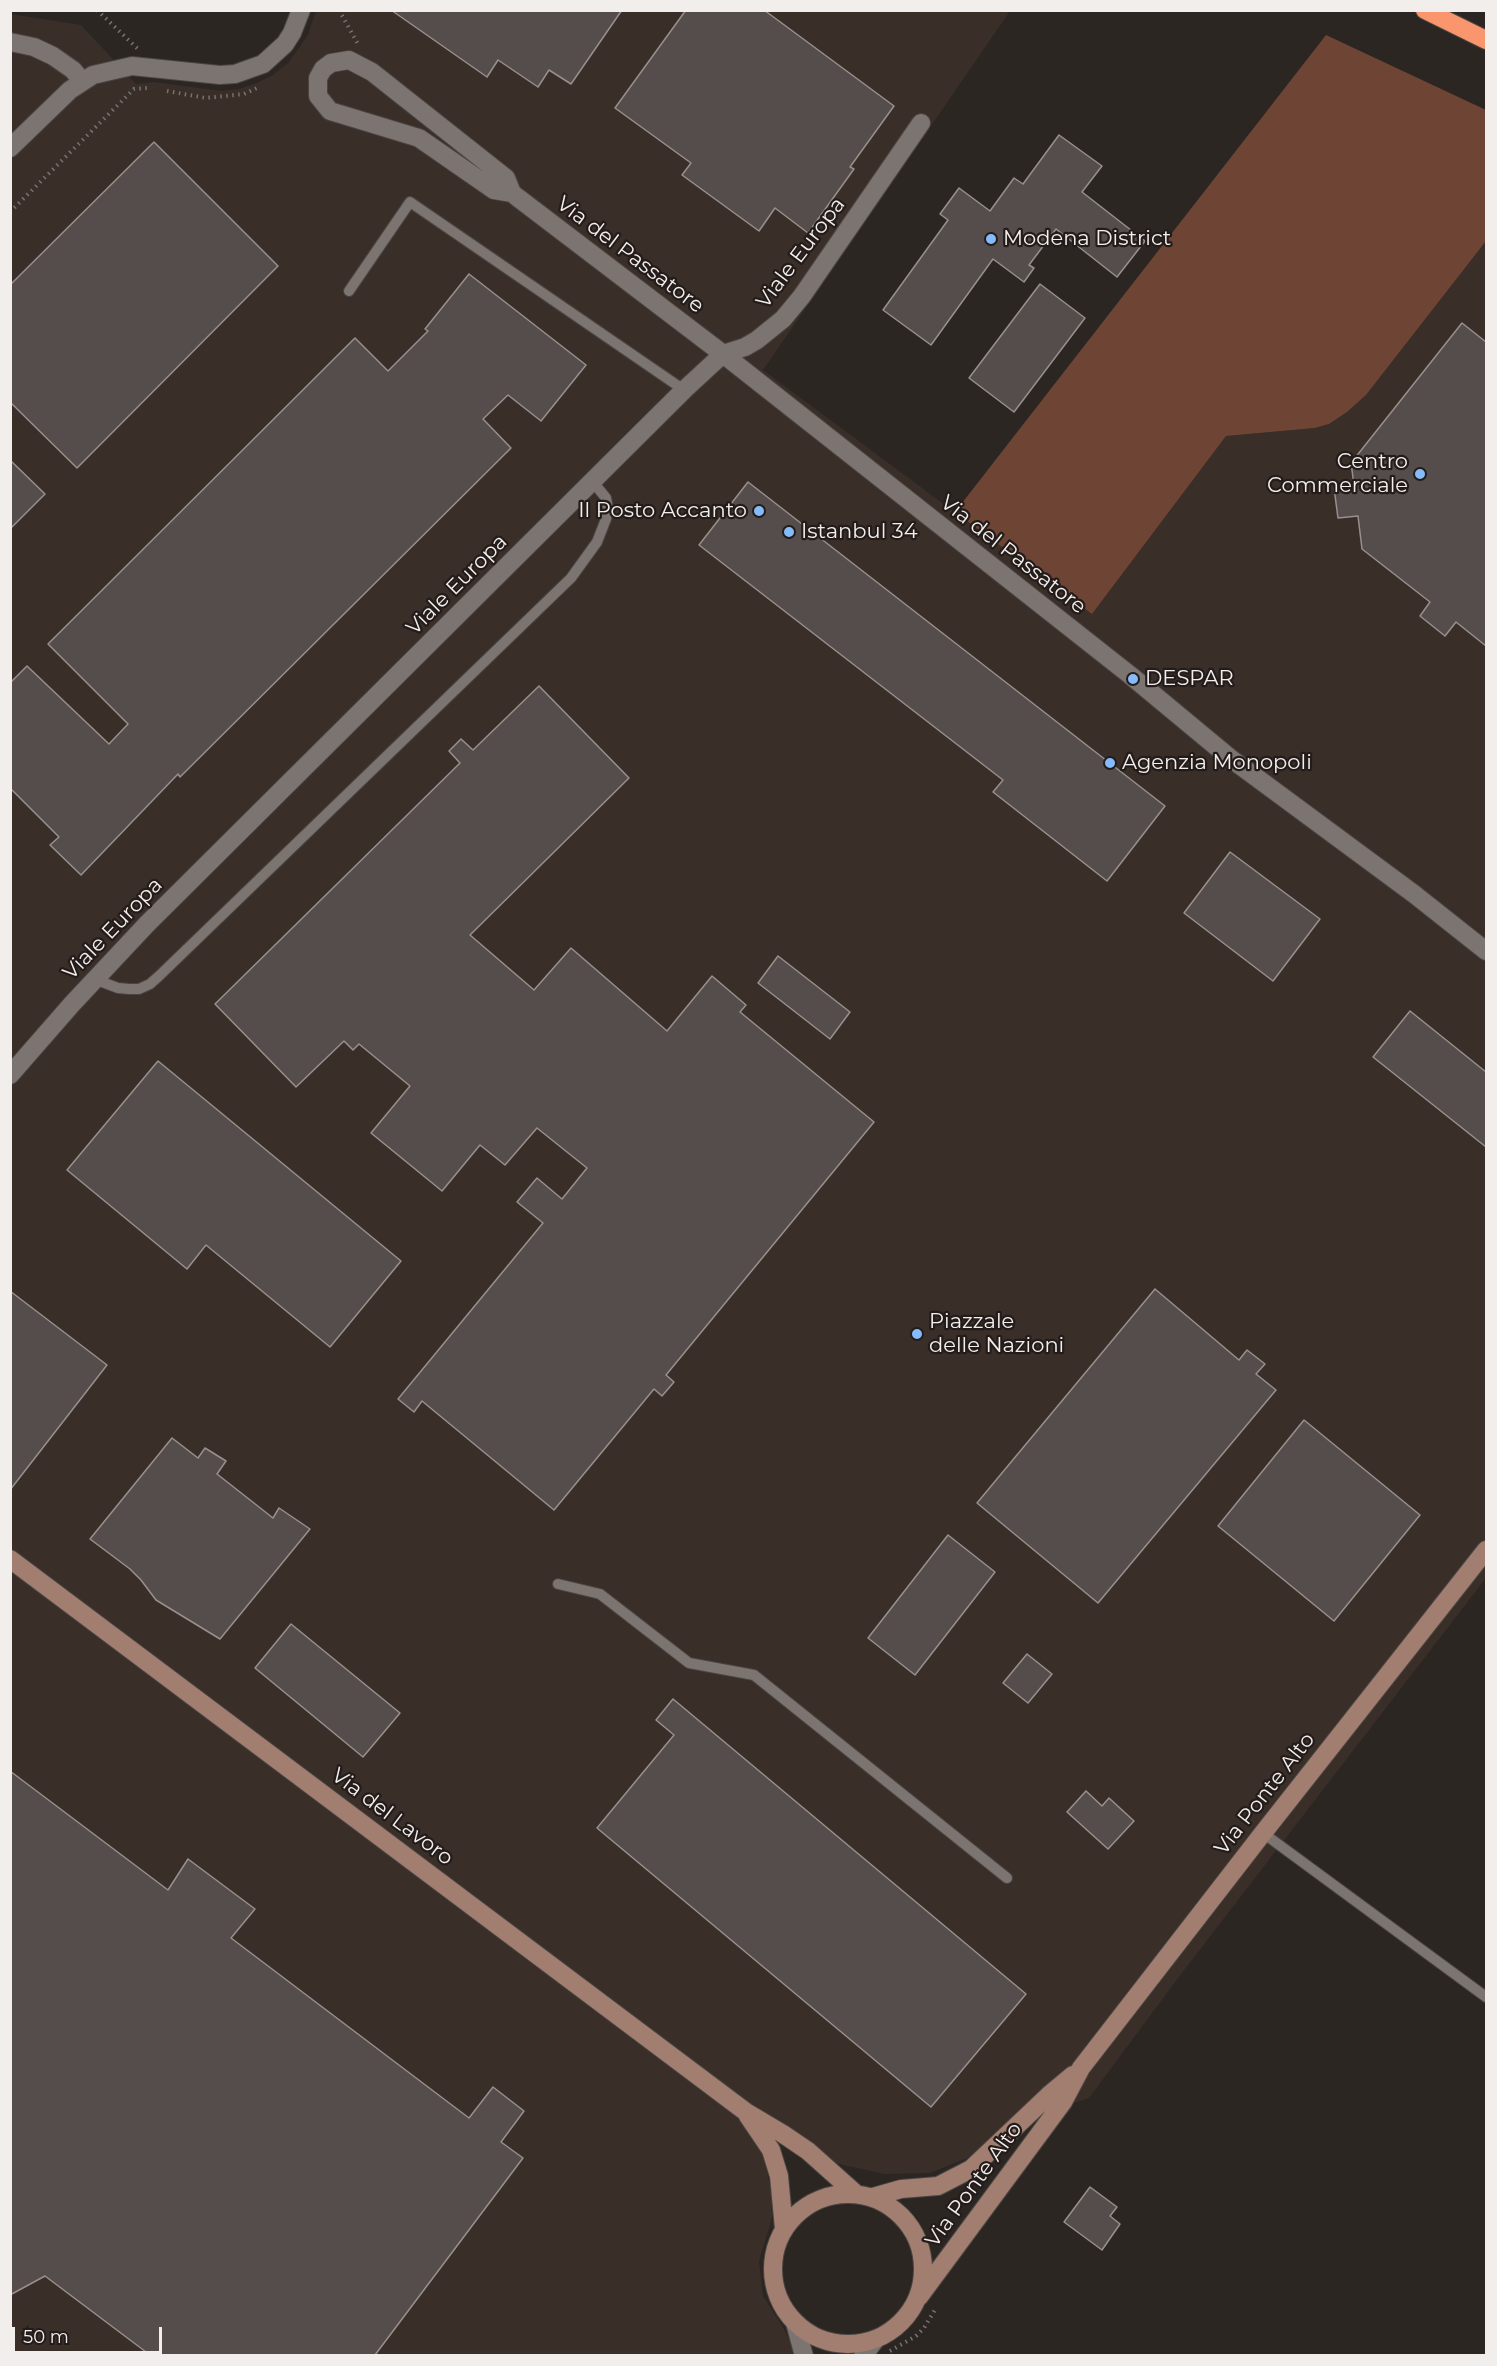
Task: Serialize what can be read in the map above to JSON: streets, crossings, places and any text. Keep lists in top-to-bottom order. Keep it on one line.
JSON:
{"streets":{"main road":["Via Ponte Alto","Via del Lavoro"],"street":["Viale Europa","Via del Passatore"]},"crossings":[["Viale Europa","Via del Passatore"],["Via Ponte Alto","Via del Lavoro"]],"places":["Modena District","Centro Commerciale","Il Posto Accanto","Istanbul 34","DESPAR","Agenzia Monopoli","Piazzale delle Nazioni"],"scale_bar":"50 m"}
